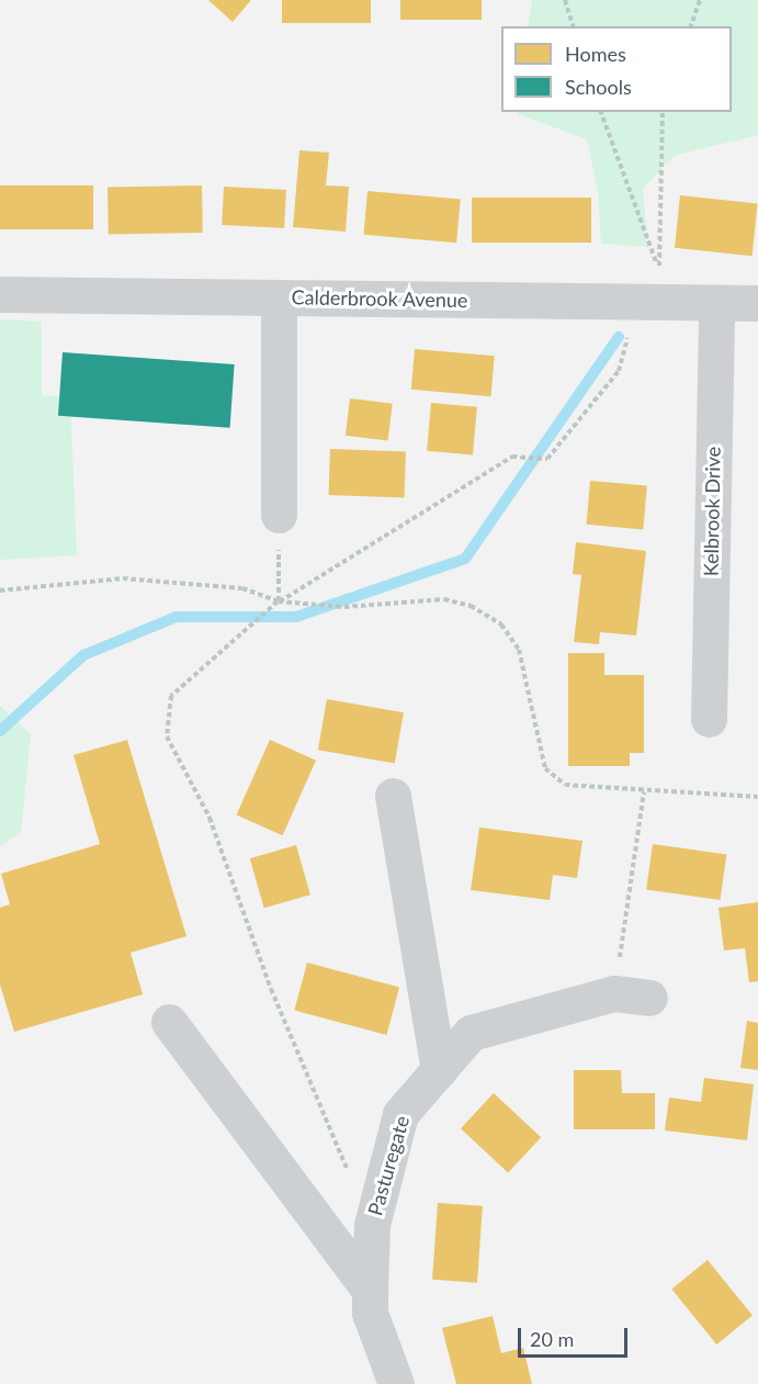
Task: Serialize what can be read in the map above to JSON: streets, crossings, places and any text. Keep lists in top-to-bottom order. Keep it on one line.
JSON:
{"streets":{"street":["Calderbrook Avenue","Kelbrook Drive","Pasturegate"]},"crossings":[["Calderbrook Avenue","Kelbrook Drive"]],"legend":["Homes","Schools"],"scale_bar":"20 m"}
